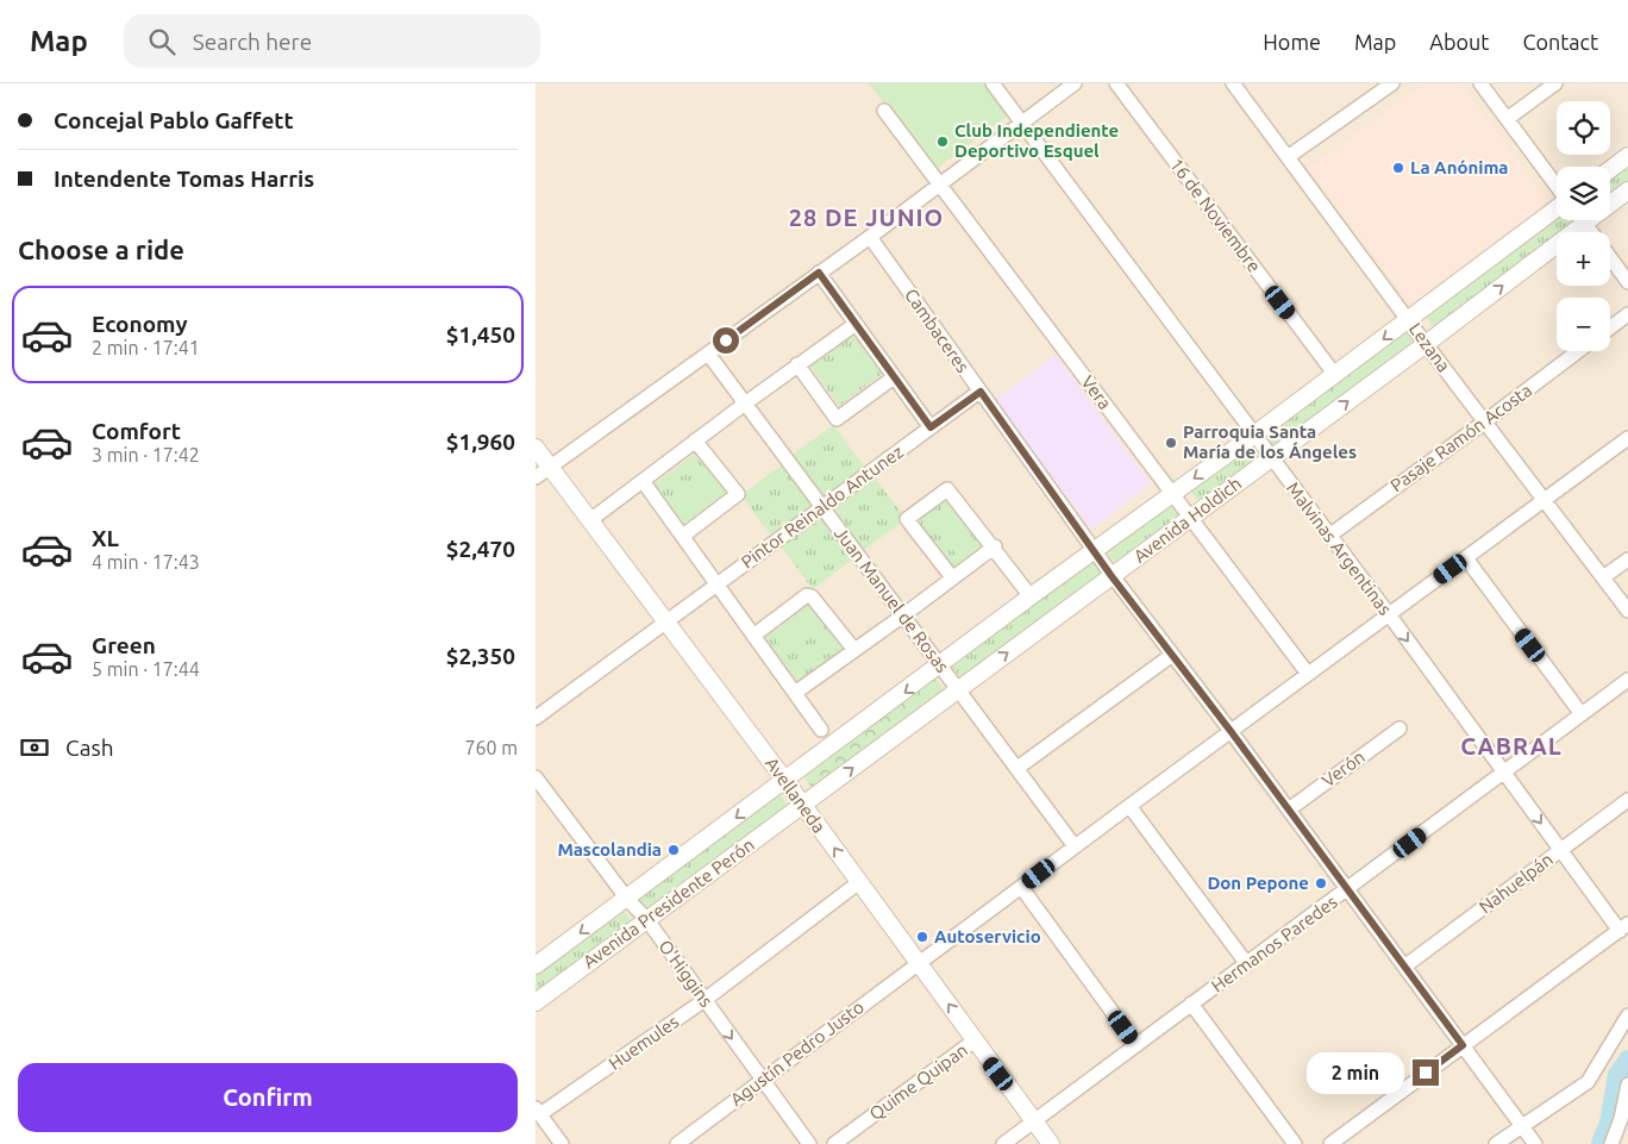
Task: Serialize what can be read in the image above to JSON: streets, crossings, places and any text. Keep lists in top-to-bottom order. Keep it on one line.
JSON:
{"streets":{"street":["16 de Noviembre","Cambaceres","Lezana","Vera","Pasaje Ramón Acosta","Pintor Reinaldo Antunez","Avenida Holdich","Malvinas Argentinas","Juan Manuel de Rosas","Verón","Avellaneda","Nahuelpán","Avenida Presidente Perón","Hermanos Paredes","O'Higgins","Huemules","Agustín Pedro Justo","Quime Quipan"]},"crossings":[["16 de Noviembre","Avenida Holdich"],["Cambaceres","Pintor Reinaldo Antunez"],["Cambaceres","Avenida Holdich"],["Cambaceres","Verón"],["Cambaceres","Nahuelpán"],["Cambaceres","Hermanos Paredes"],["Cambaceres","Agustín Pedro Justo"],["Lezana","Pasaje Ramón Acosta"],["Lezana","Avenida Holdich"],["Lezana","Agustín Pedro Justo"],["Vera","Avenida Holdich"],["Vera","Agustín Pedro Justo"],["Pasaje Ramón Acosta","Malvinas Argentinas"],["Pintor Reinaldo Antunez","Juan Manuel de Rosas"],["Pintor Reinaldo Antunez","Avellaneda"],["Avenida Holdich","Malvinas Argentinas"],["Avenida Holdich","Juan Manuel de Rosas"],["Avenida Holdich","Avellaneda"],["Avenida Holdich","Avenida Presidente Perón"],["Malvinas Argentinas","Nahuelpán"],["Malvinas Argentinas","Hermanos Paredes"],["Malvinas Argentinas","Agustín Pedro Justo"],["Juan Manuel de Rosas","Agustín Pedro Justo"],["Avellaneda","Avenida Presidente Perón"],["Avellaneda","Hermanos Paredes"],["Avellaneda","Huemules"],["Avellaneda","Agustín Pedro Justo"],["Avellaneda","Quime Quipan"],["Avenida Presidente Perón","O'Higgins"],["O'Higgins","Huemules"],["O'Higgins","Agustín Pedro Justo"]],"districts":["28 DE JUNIO","CABRAL"],"places":["Club Independiente Deportivo Esquel","La Anónima","Parroquia Santa María de los Ángeles","Mascolandia","Don Pepone","Autoservicio"],"page":{"header":"Map","search":"Search here","nav":["Home","Map","About","Contact"],"banner":["Concejal Pablo Gaffett","Intendente Tomas Harris"],"map_buttons":["+","−"],"heading":"Choose a ride","list":[{"name":"Economy","note":"2 min · 17:41","value":"$1,450"},{"name":"Comfort","note":"3 min · 17:42","value":"$1,960"},{"name":"XL","note":"4 min · 17:43","value":"$2,470"},{"name":"Green","note":"5 min · 17:44","value":"$2,350"}],"pay":["Cash","760 m"],"buttons":"Confirm","bubble":"2 min"}}
